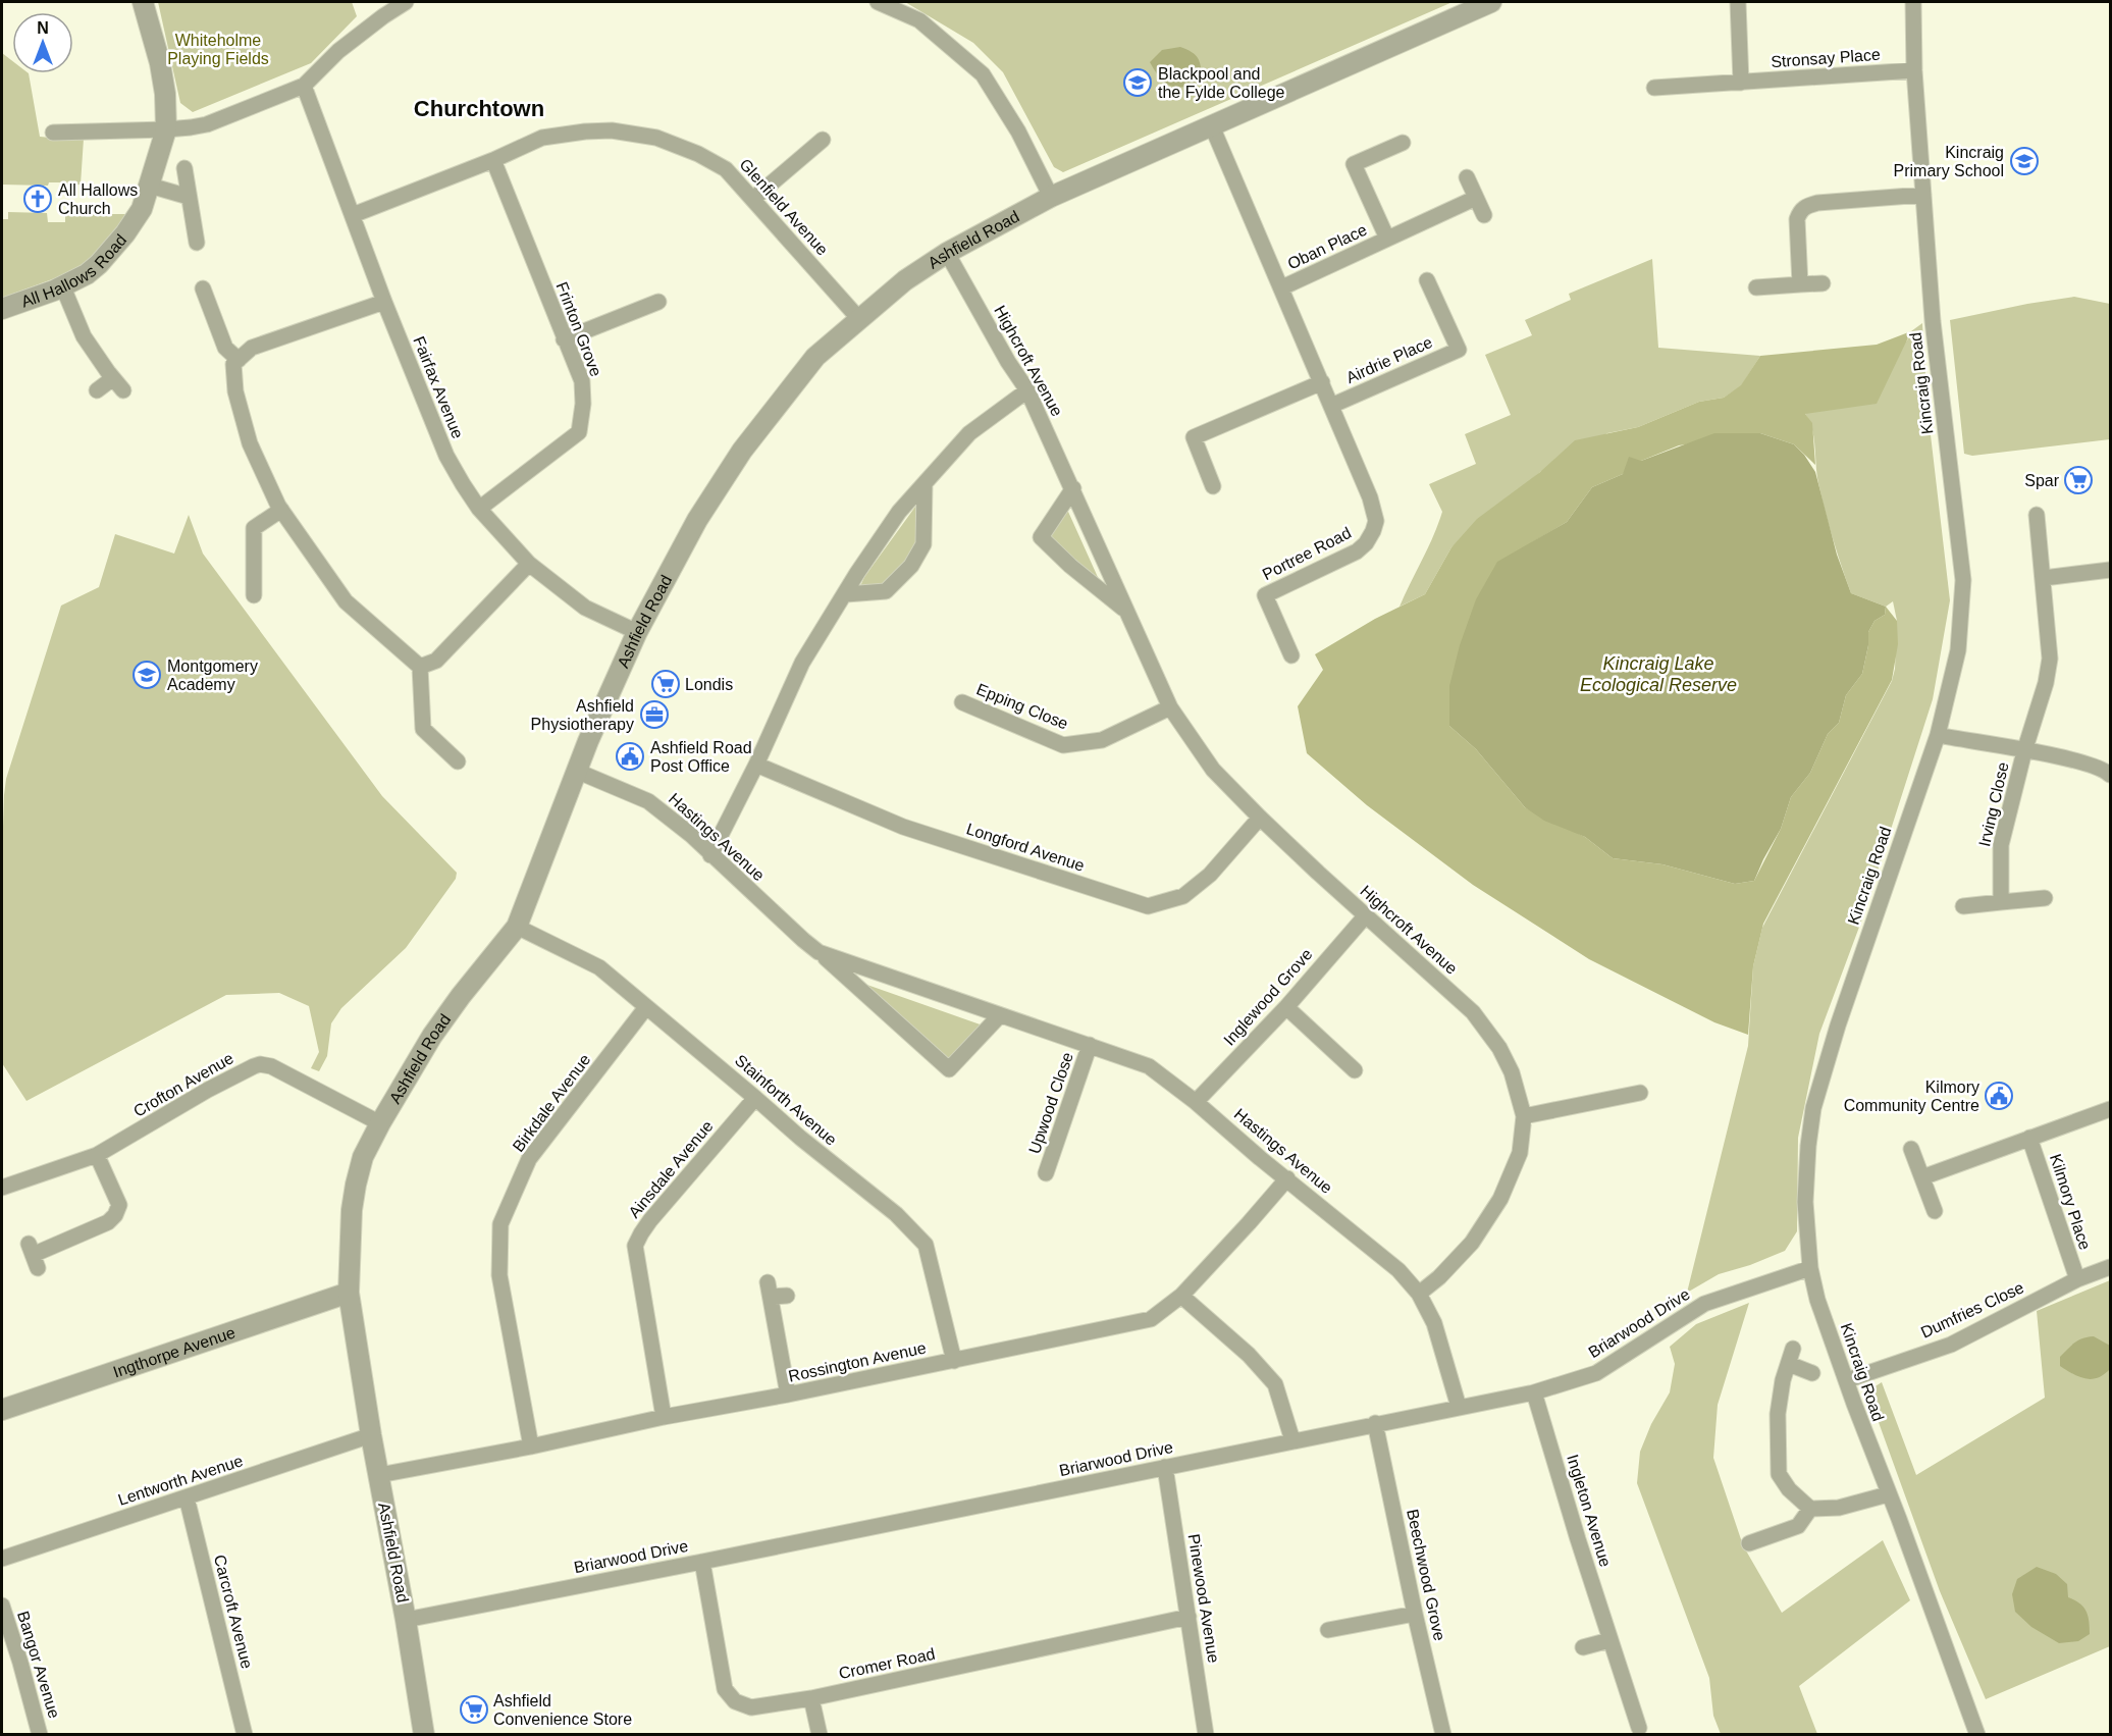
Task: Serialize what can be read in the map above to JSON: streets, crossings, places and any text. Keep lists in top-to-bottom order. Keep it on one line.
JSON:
{"streets":{"street":["Stronsay Place","Glenfield Avenue","Ashfield Road","Oban Place","All Hallows Road","Frinton Grove","Airdrie Place","Highcroft Avenue","Kincraig Road","Fairfax Avenue","Portree Road","Epping Close","Irving Close","Hastings Avenue","Longford Avenue","Inglewood Grove","Crofton Avenue","Stainforth Avenue","Birkdale Avenue","Upwood Close","Ainsdale Avenue","Kilmory Place","Dumfries Close","Briarwood Drive","Ingthorpe Avenue","Rossington Avenue","Lentworth Avenue","Ingleton Avenue","Beechwood Grove","Pinewood Avenue","Carcroft Avenue","Cromer Road","Bangor Avenue"]},"crossings":[["Stronsay Place","Kincraig Road"],["Glenfield Avenue","Ashfield Road"],["Glenfield Avenue","Frinton Grove"],["Glenfield Avenue","Fairfax Avenue"],["Ashfield Road","Highcroft Avenue"],["Ashfield Road","Fairfax Avenue"],["Ashfield Road","Portree Road"],["Ashfield Road","Hastings Avenue"],["Ashfield Road","Crofton Avenue"],["Ashfield Road","Stainforth Avenue"],["Ashfield Road","Briarwood Drive"],["Ashfield Road","Ingthorpe Avenue"],["Ashfield Road","Rossington Avenue"],["Ashfield Road","Lentworth Avenue"],["Oban Place","Portree Road"],["Frinton Grove","Fairfax Avenue"],["Airdrie Place","Portree Road"],["Highcroft Avenue","Epping Close"],["Highcroft Avenue","Hastings Avenue"],["Highcroft Avenue","Longford Avenue"],["Highcroft Avenue","Inglewood Grove"],["Kincraig Road","Dumfries Close"],["Kincraig Road","Briarwood Drive"],["Hastings Avenue","Inglewood Grove"],["Hastings Avenue","Upwood Close"],["Hastings Avenue","Briarwood Drive"],["Hastings Avenue","Rossington Avenue"],["Stainforth Avenue","Birkdale Avenue"],["Stainforth Avenue","Ainsdale Avenue"],["Stainforth Avenue","Rossington Avenue"],["Birkdale Avenue","Rossington Avenue"],["Ainsdale Avenue","Rossington Avenue"],["Kilmory Place","Dumfries Close"],["Briarwood Drive","Ingleton Avenue"],["Briarwood Drive","Beechwood Grove"],["Briarwood Drive","Pinewood Avenue"],["Briarwood Drive","Cromer Road"],["Lentworth Avenue","Carcroft Avenue"],["Pinewood Avenue","Cromer Road"]],"districts":["Churchtown"],"water":["Kincraig Lake Ecological Reserve"],"parks":["Whiteholme Playing Fields"],"places":{"school or university":["Blackpool and the Fylde College","Kincraig Primary School","Montgomery Academy"],"church":["All Hallows Church"],"supermarket":["Spar","Londis","Ashfield Convenience Store"],"office":["Ashfield Physiotherapy"],"public building":["Ashfield Road Post Office","Kilmory Community Centre"]},"north":"top"}
